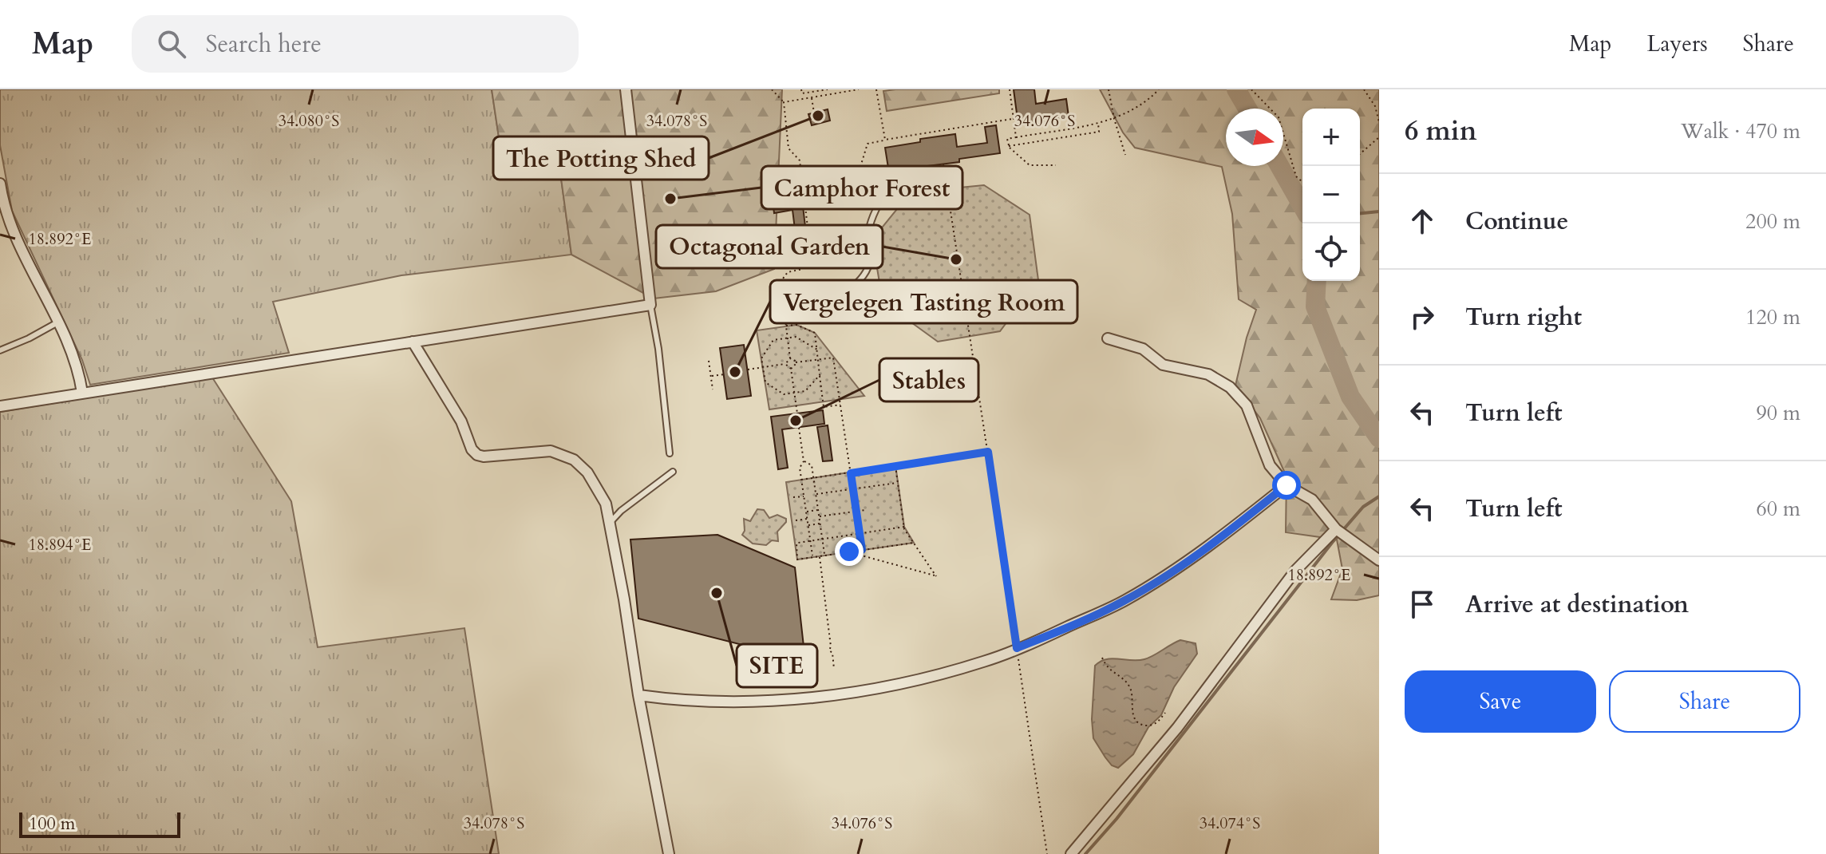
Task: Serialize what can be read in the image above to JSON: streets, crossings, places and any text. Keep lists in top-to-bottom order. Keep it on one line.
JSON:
{"places":["The Potting Shed","Camphor Forest","Octagonal Garden","Vergelegen Tasting Room","Stables","SITE"],"scale_bar":"100 m","north":"right","page":{"header":"Map","search":"Search here","nav":["Map","Layers","Share"],"heading":["6 min","Walk · 470 m"],"map_buttons":["+","−"],"list":[["Continue","200 m"],["Turn right","120 m"],["Turn left","90 m"],["Turn left","60 m"],"Arrive at destination"],"buttons":["Save","Share"],"scale":"100 m"},"coordinates":["34.080°S","34.078°S","34.076°S","18.892°E","18.894°E","34.074°S"]}
